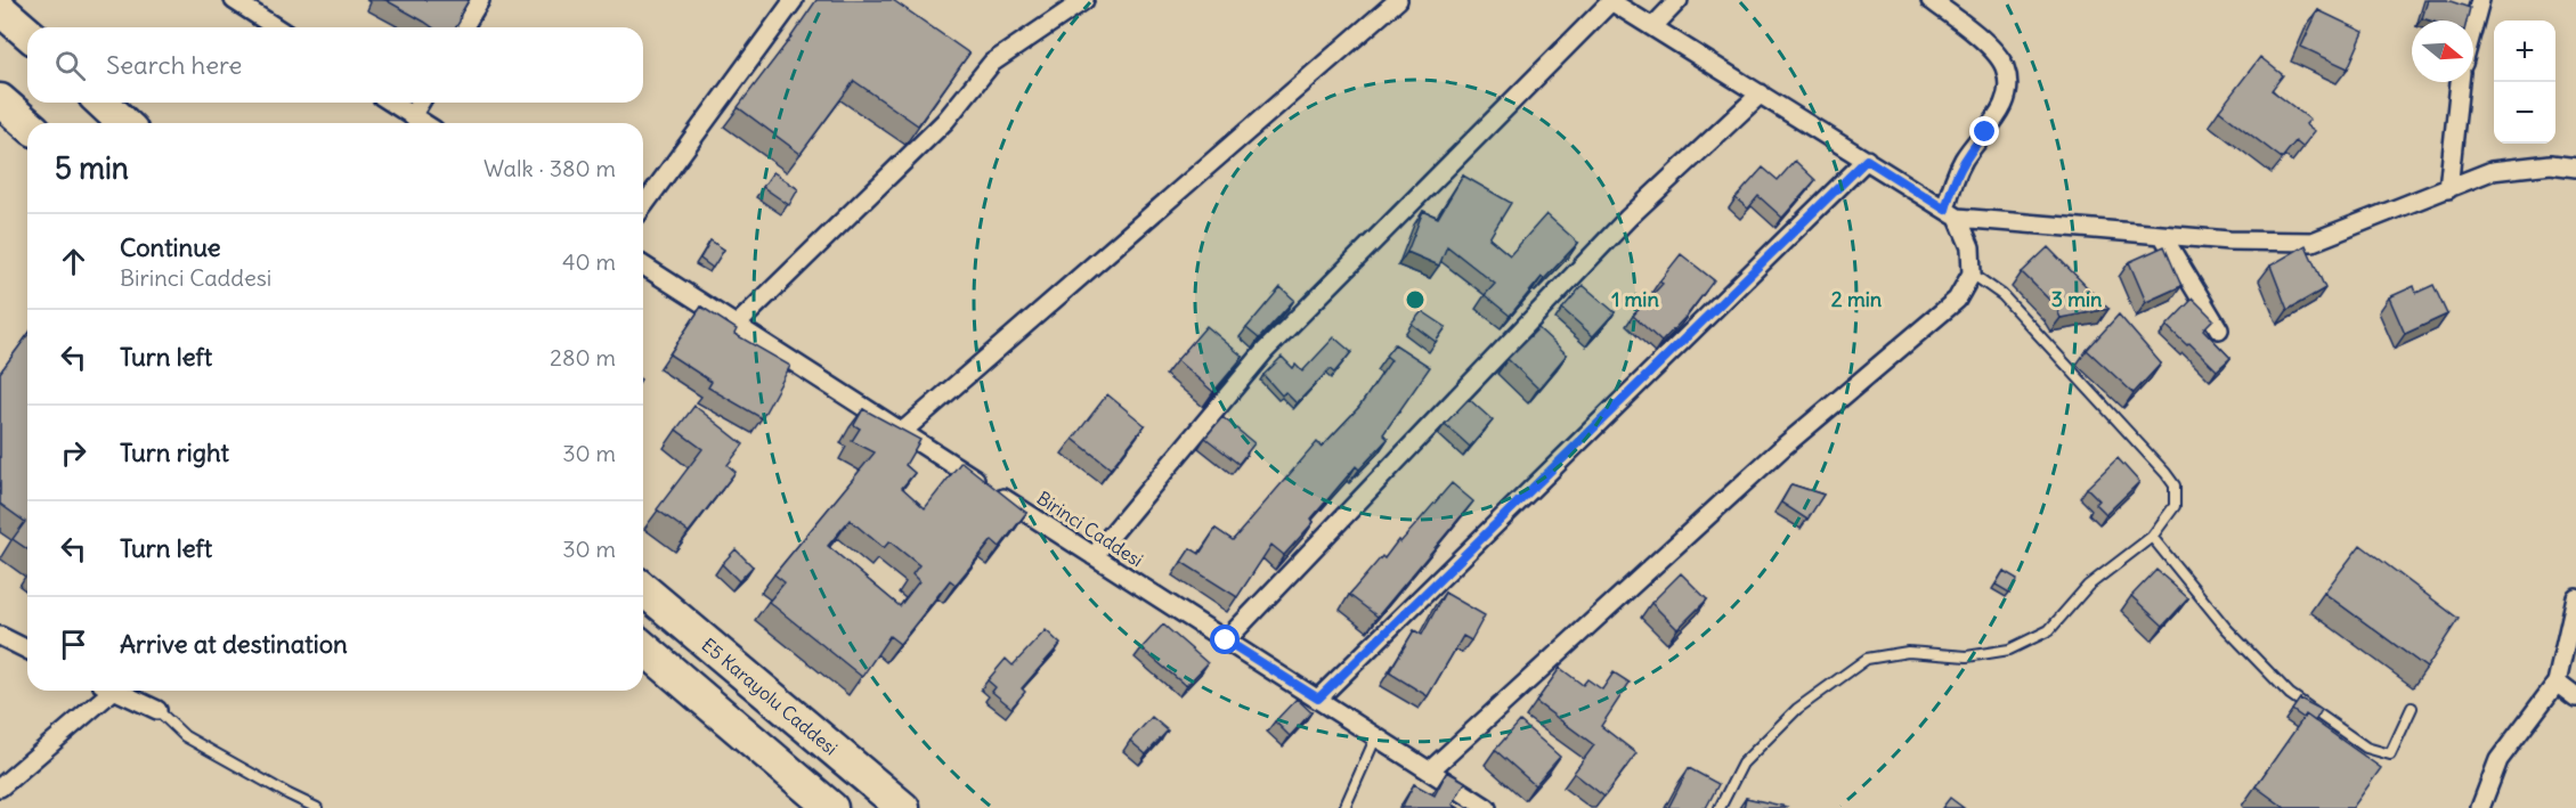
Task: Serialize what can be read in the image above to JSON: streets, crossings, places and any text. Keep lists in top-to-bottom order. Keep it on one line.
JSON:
{"streets":{"highway":["E5 Karayolu Caddesi"],"street":["Birinci Caddesi"]},"north":"right","page":{"map_buttons":["+","−"],"search":"Search here","heading":["5 min","Walk · 380 m"],"list":[["Continue","Birinci Caddesi","40 m"],["Turn left","280 m"],["Turn right","30 m"],["Turn left","30 m"],"Arrive at destination"]},"rings":["1 min","2 min","3 min"]}
